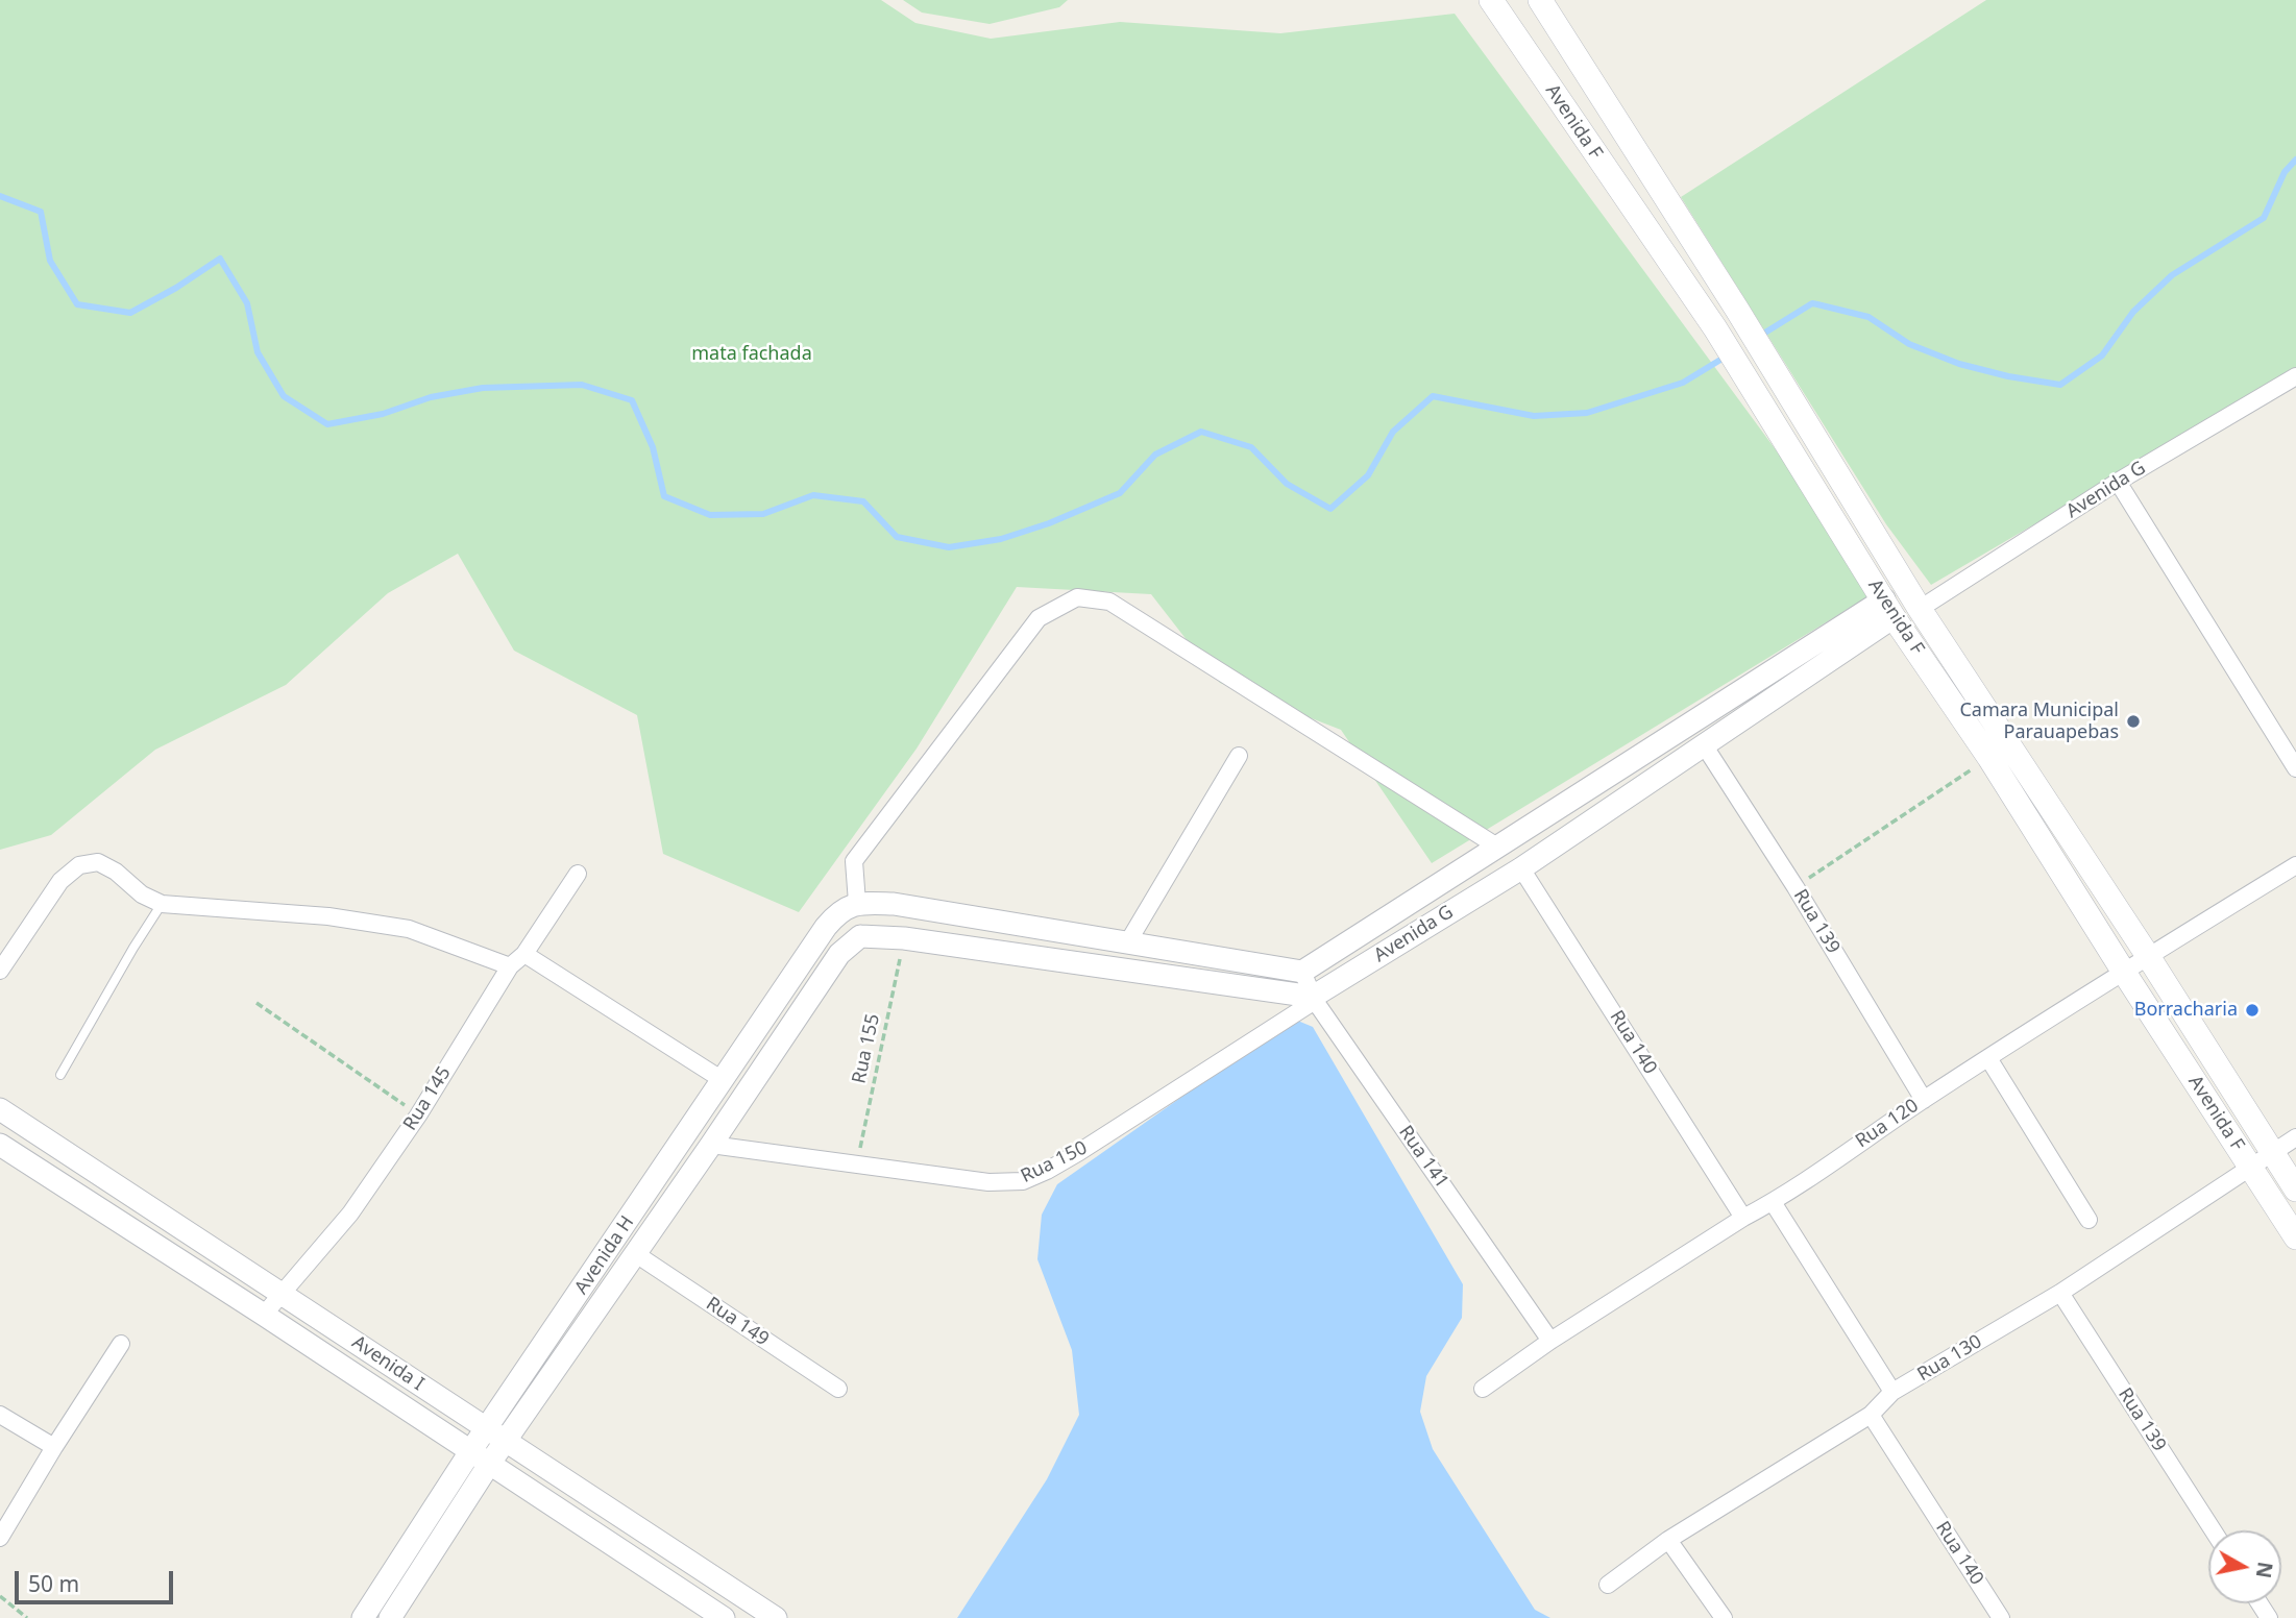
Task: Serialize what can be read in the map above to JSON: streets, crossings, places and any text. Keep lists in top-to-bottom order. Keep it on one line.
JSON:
{"streets":{"main road":["Avenida F"],"street":["Avenida G","Rua 139","Rua 140","Rua 145","Rua 120","Rua 141","Rua 150","Avenida H","Rua 149","Rua 130","Avenida I"],"path":["Rua 155"]},"crossings":[["Avenida F","Avenida G"],["Avenida F","Rua 120"],["Avenida F","Rua 130"],["Avenida G","Rua 139"],["Avenida G","Rua 140"],["Avenida G","Rua 141"],["Avenida G","Rua 150"],["Rua 139","Rua 120"],["Rua 139","Rua 130"],["Rua 140","Rua 120"],["Rua 140","Rua 130"],["Rua 155","Rua 150"],["Rua 145","Avenida I"],["Rua 120","Rua 141"],["Rua 141","Rua 150"],["Rua 150","Avenida H"],["Avenida H","Rua 149"],["Avenida H","Avenida I"]],"parks":["mata fachada"],"places":["Camara Municipal Parauapebas","Borracharia"],"scale_bar":"50 m","north":"right"}
